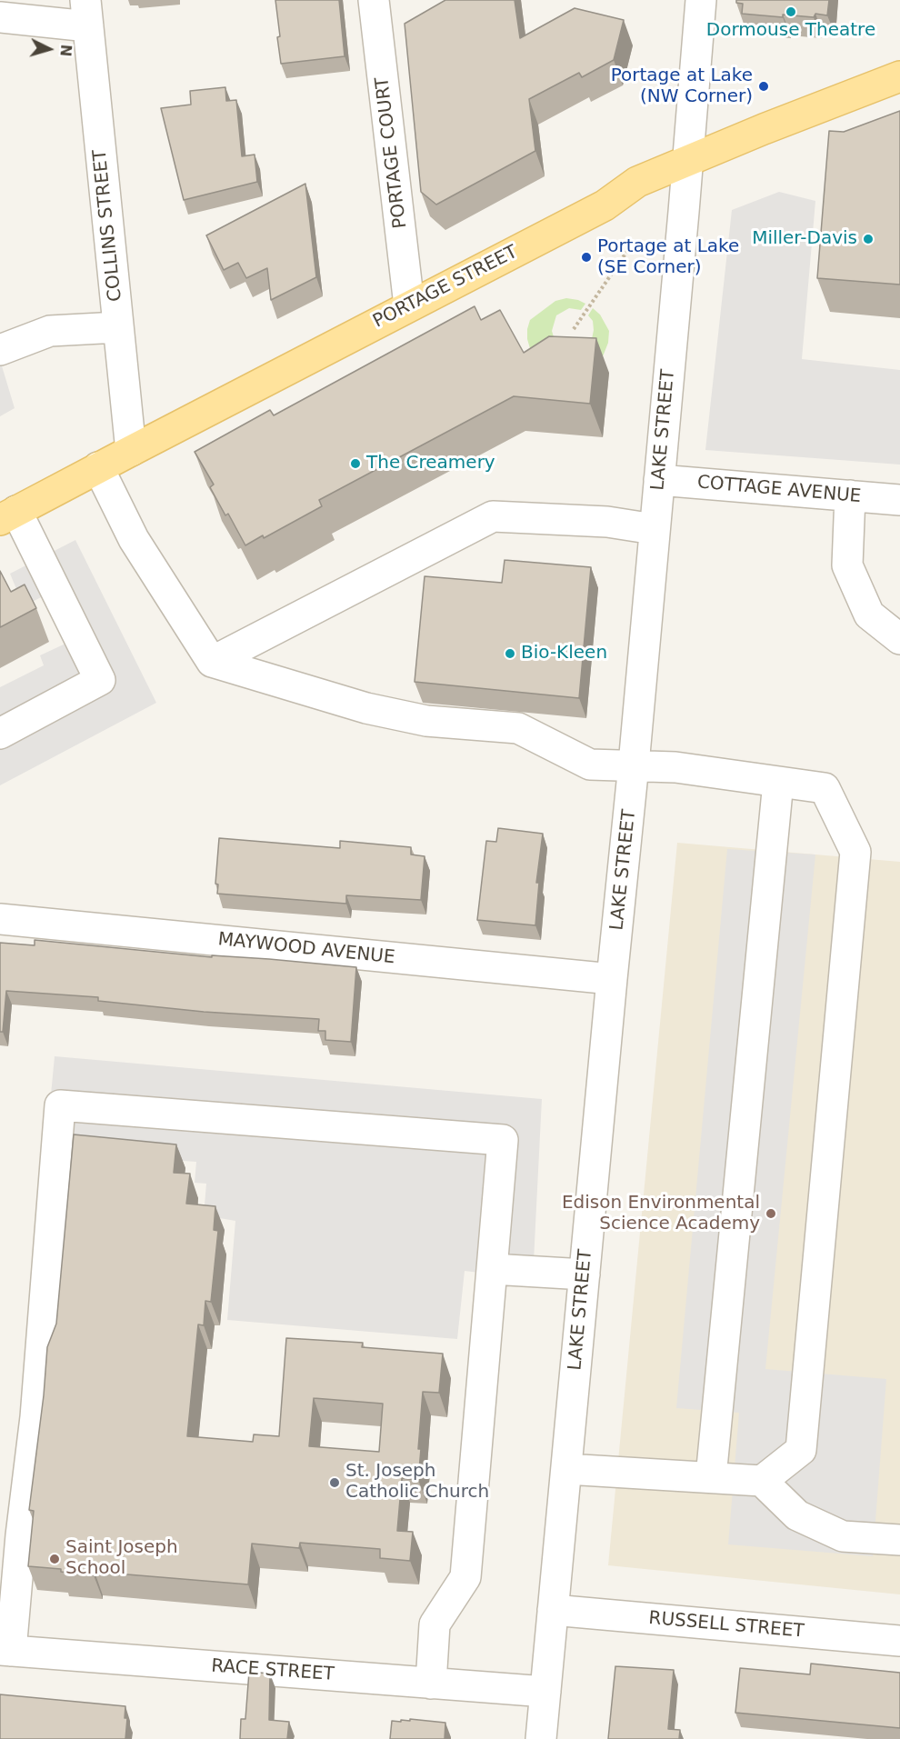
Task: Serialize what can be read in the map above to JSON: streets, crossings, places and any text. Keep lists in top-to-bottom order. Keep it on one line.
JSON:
{"streets":{"main road":["PORTAGE STREET"],"street":["PORTAGE COURT","COLLINS STREET","LAKE STREET","COTTAGE AVENUE","MAYWOOD AVENUE","RUSSELL STREET","RACE STREET"]},"crossings":[["PORTAGE COURT","PORTAGE STREET"],["COLLINS STREET","PORTAGE STREET"],["PORTAGE STREET","LAKE STREET"],["LAKE STREET","COTTAGE AVENUE"],["LAKE STREET","MAYWOOD AVENUE"],["LAKE STREET","RUSSELL STREET"],["LAKE STREET","RACE STREET"]],"places":["Dormouse Theatre","Portage at Lake (NW Corner)","Miller-Davis","Portage at Lake (SE Corner)","The Creamery","Bio-Kleen","Edison Environmental Science Academy","St. Joseph Catholic Church","Saint Joseph School"],"north":"right"}
